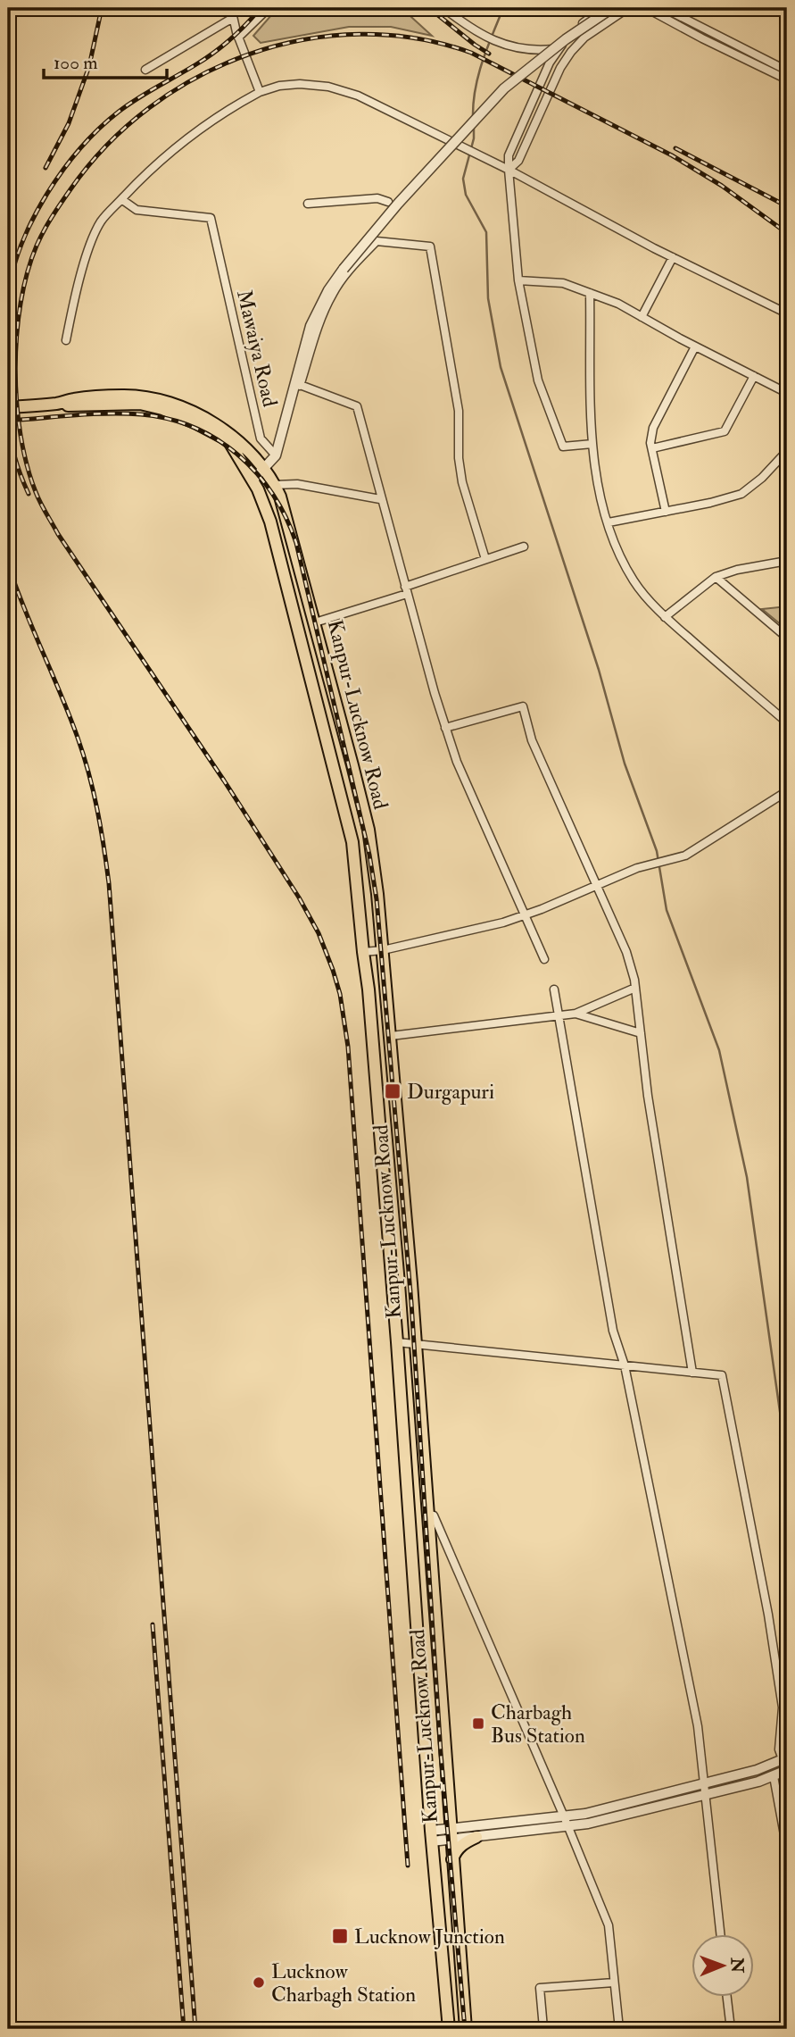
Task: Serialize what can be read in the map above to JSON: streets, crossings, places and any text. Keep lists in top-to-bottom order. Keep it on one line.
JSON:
{"streets":{"main road":["Kanpur-Lucknow Road"],"street":["Mawaiya Road"]},"places":{"transit":["Durgapuri","Charbagh Bus Station","Lucknow Junction"],"other":["Lucknow Charbagh Station"]},"scale_bar":"100 m","north":"right"}
